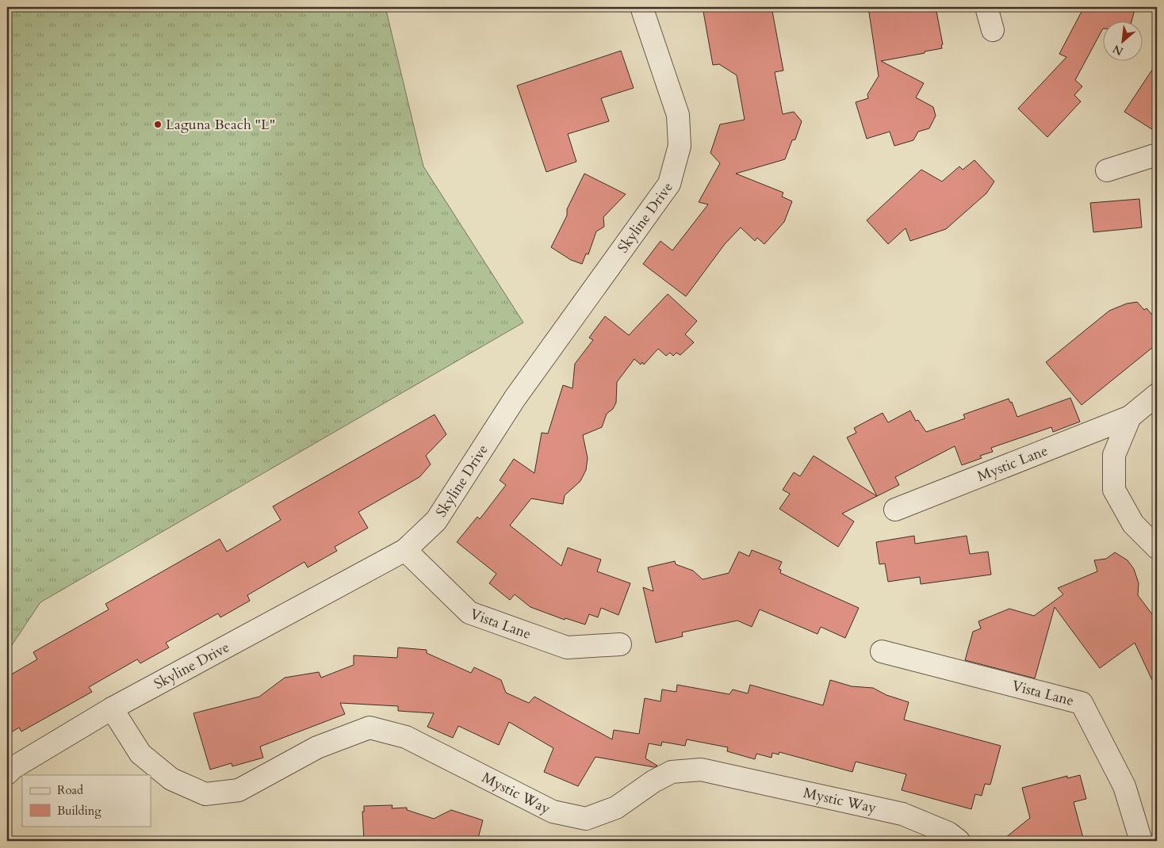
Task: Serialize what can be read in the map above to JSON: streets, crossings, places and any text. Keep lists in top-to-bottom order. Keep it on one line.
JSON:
{"streets":{"street":["Skyline Drive","Mystic Lane","Vista Lane","Mystic Way"]},"crossings":[["Skyline Drive","Vista Lane"],["Skyline Drive","Mystic Way"]],"places":["Laguna Beach \"L\""],"legend":["Road","Building"],"north":"bottom left"}
